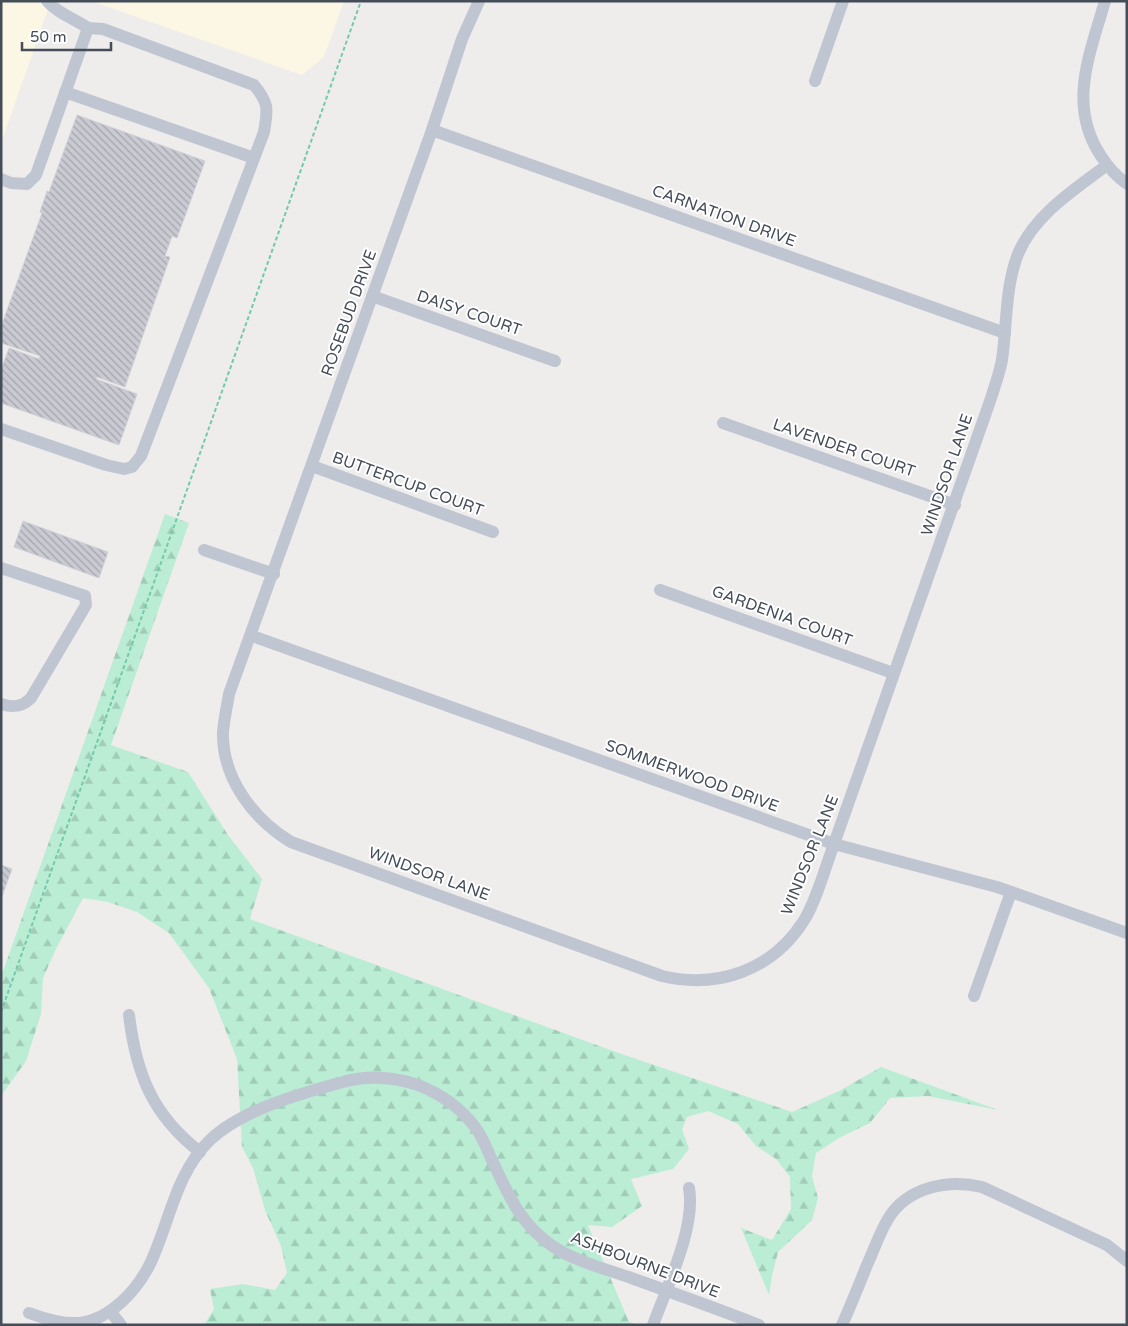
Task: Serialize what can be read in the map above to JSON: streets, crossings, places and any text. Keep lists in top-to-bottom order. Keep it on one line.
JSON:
{"streets":{"street":["CARNATION DRIVE","ROSEBUD DRIVE","DAISY COURT","LAVENDER COURT","WINDSOR LANE","BUTTERCUP COURT","GARDENIA COURT","SOMMERWOOD DRIVE","ASHBOURNE DRIVE"]},"crossings":[["CARNATION DRIVE","ROSEBUD DRIVE"],["CARNATION DRIVE","WINDSOR LANE"],["ROSEBUD DRIVE","DAISY COURT"],["ROSEBUD DRIVE","WINDSOR LANE"],["ROSEBUD DRIVE","BUTTERCUP COURT"],["ROSEBUD DRIVE","SOMMERWOOD DRIVE"],["LAVENDER COURT","WINDSOR LANE"],["WINDSOR LANE","GARDENIA COURT"],["WINDSOR LANE","SOMMERWOOD DRIVE"]],"scale_bar":"50 m"}
